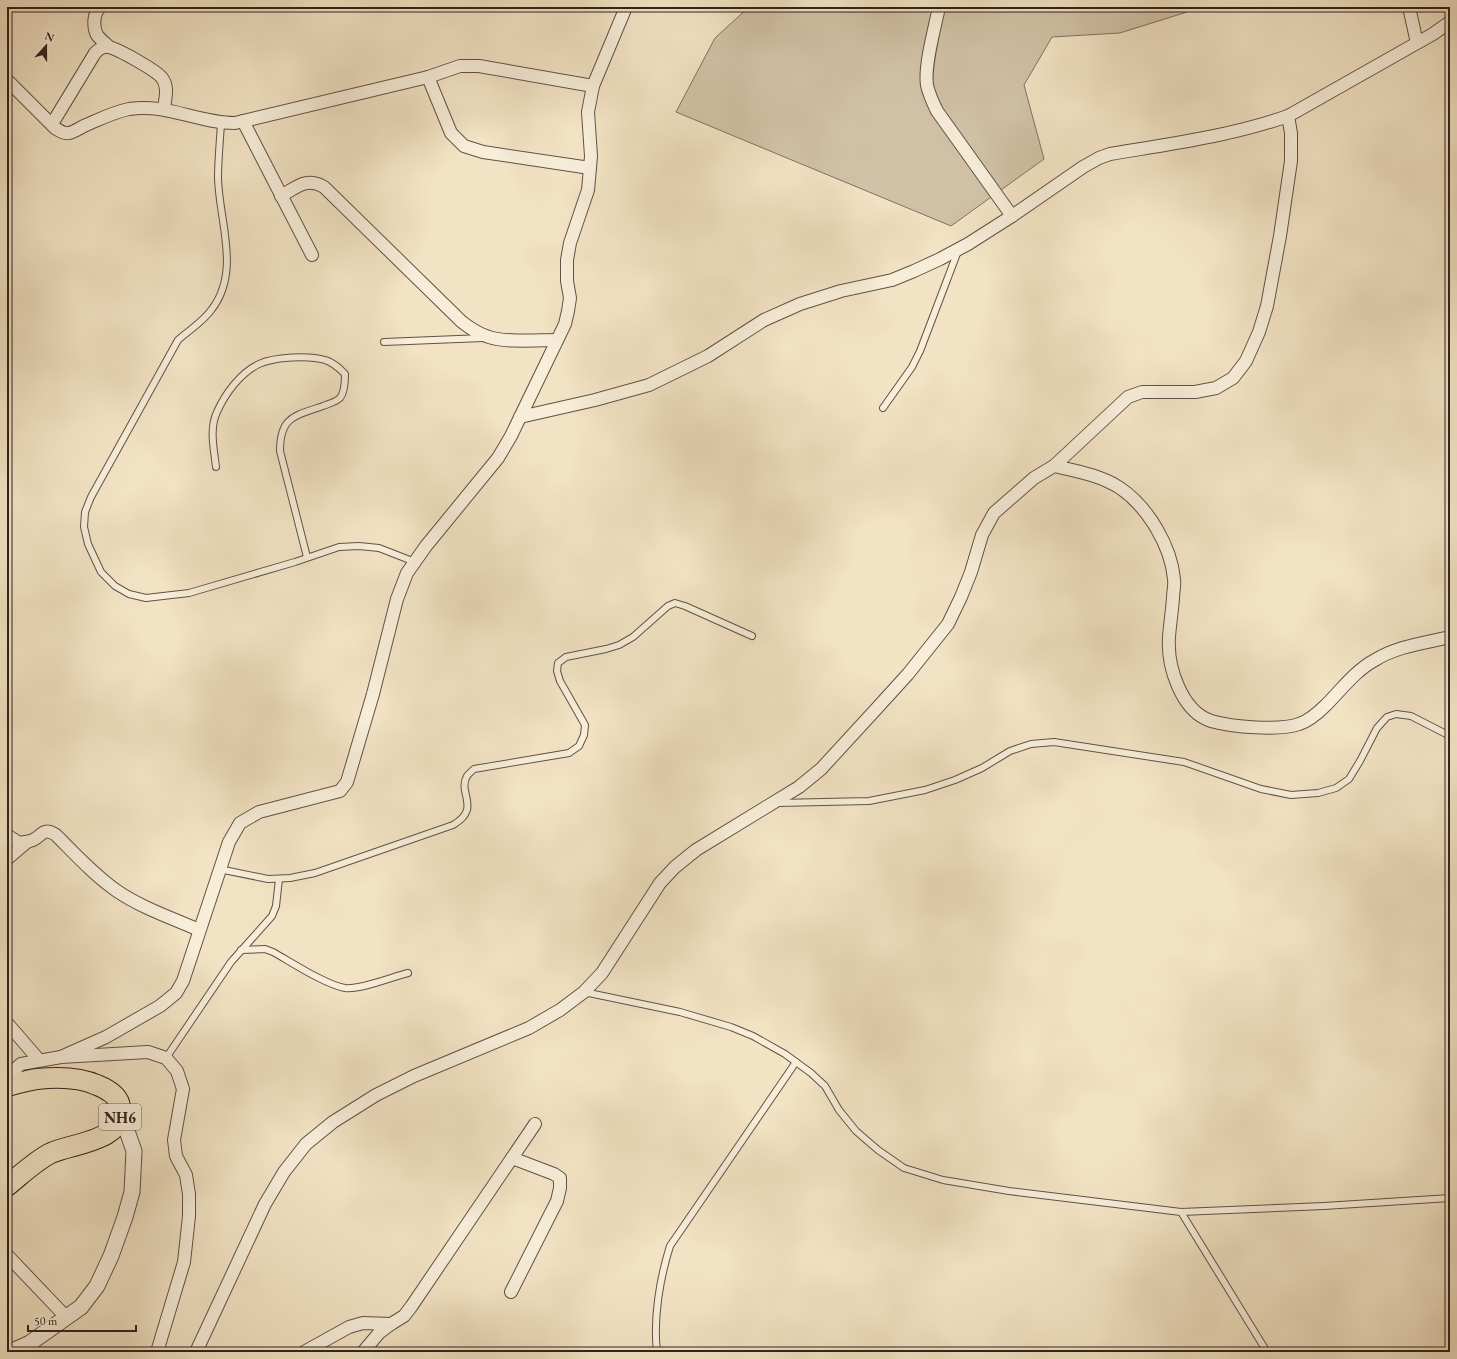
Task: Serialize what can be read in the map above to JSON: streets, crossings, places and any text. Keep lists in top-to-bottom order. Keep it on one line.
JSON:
{"streets":{"highway":["NH6"]},"scale_bar":"50 m","north":"top"}
